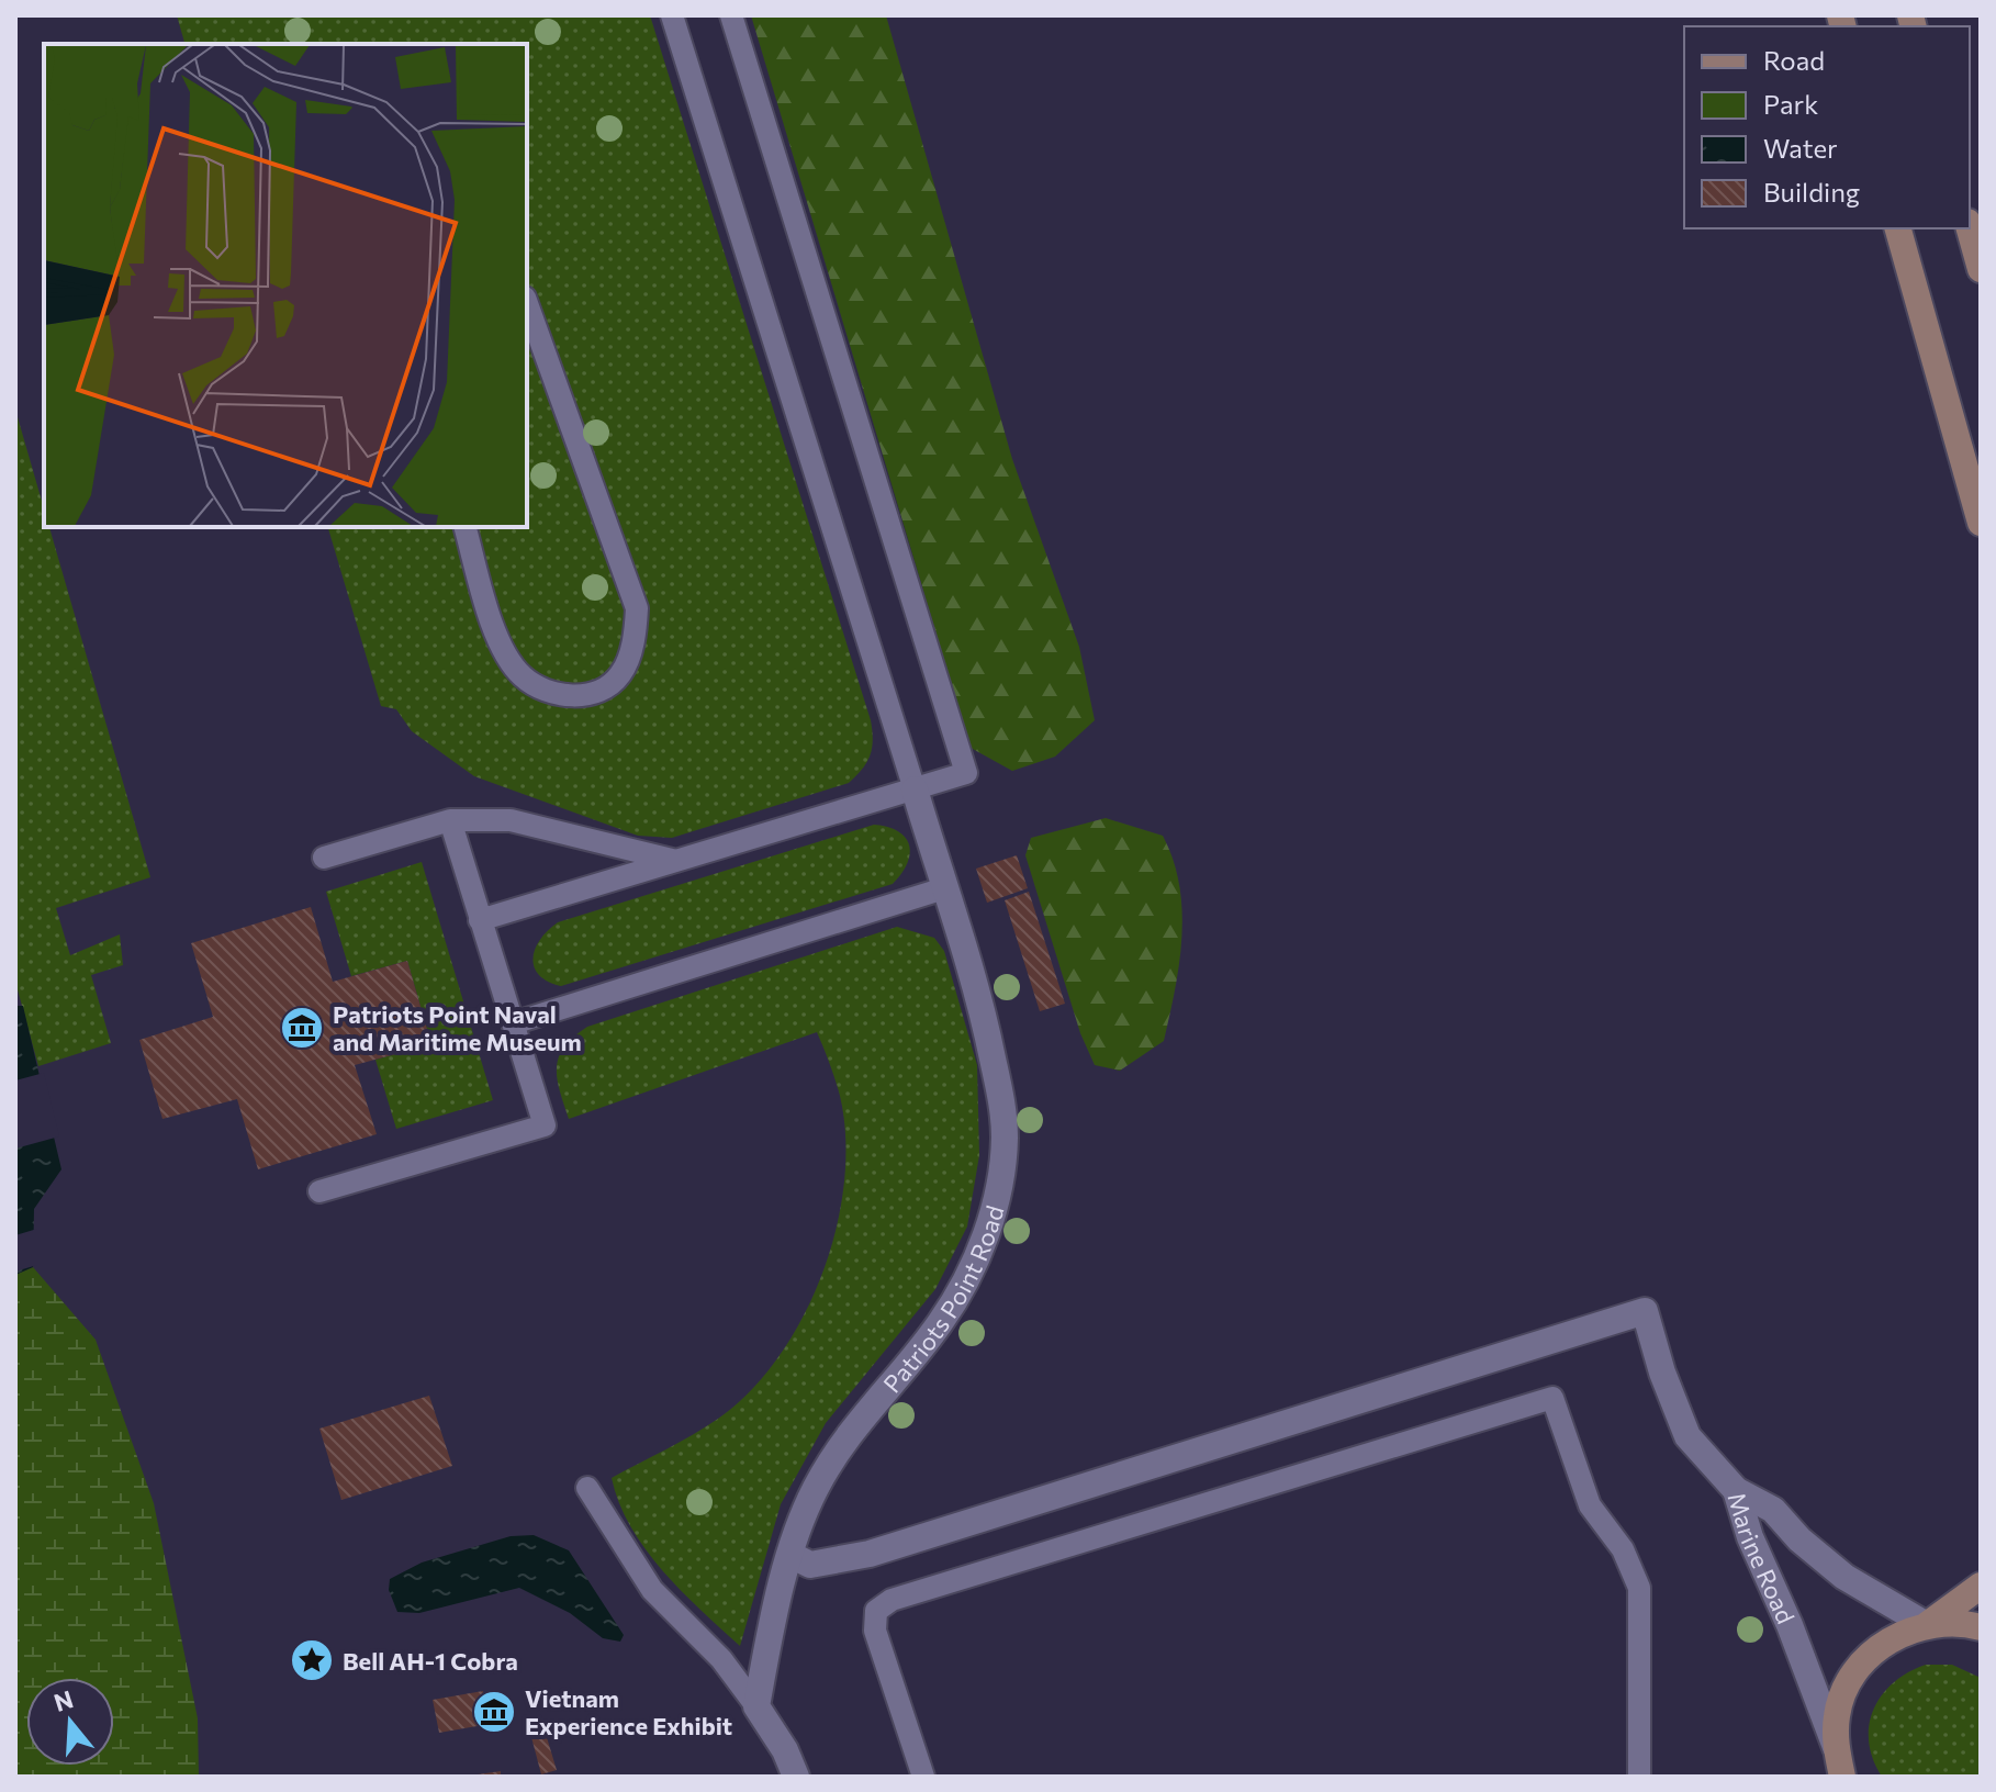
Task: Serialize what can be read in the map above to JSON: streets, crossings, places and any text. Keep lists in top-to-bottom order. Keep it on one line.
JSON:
{"streets":{"street":["Patriots Point Road","Marine Road"]},"places":{"museum":["Patriots Point Naval and Maritime Museum","Vietnam Experience Exhibit"],"place":["Bell AH-1 Cobra"]},"legend":["Road","Park","Water","Building"],"north":"top"}
